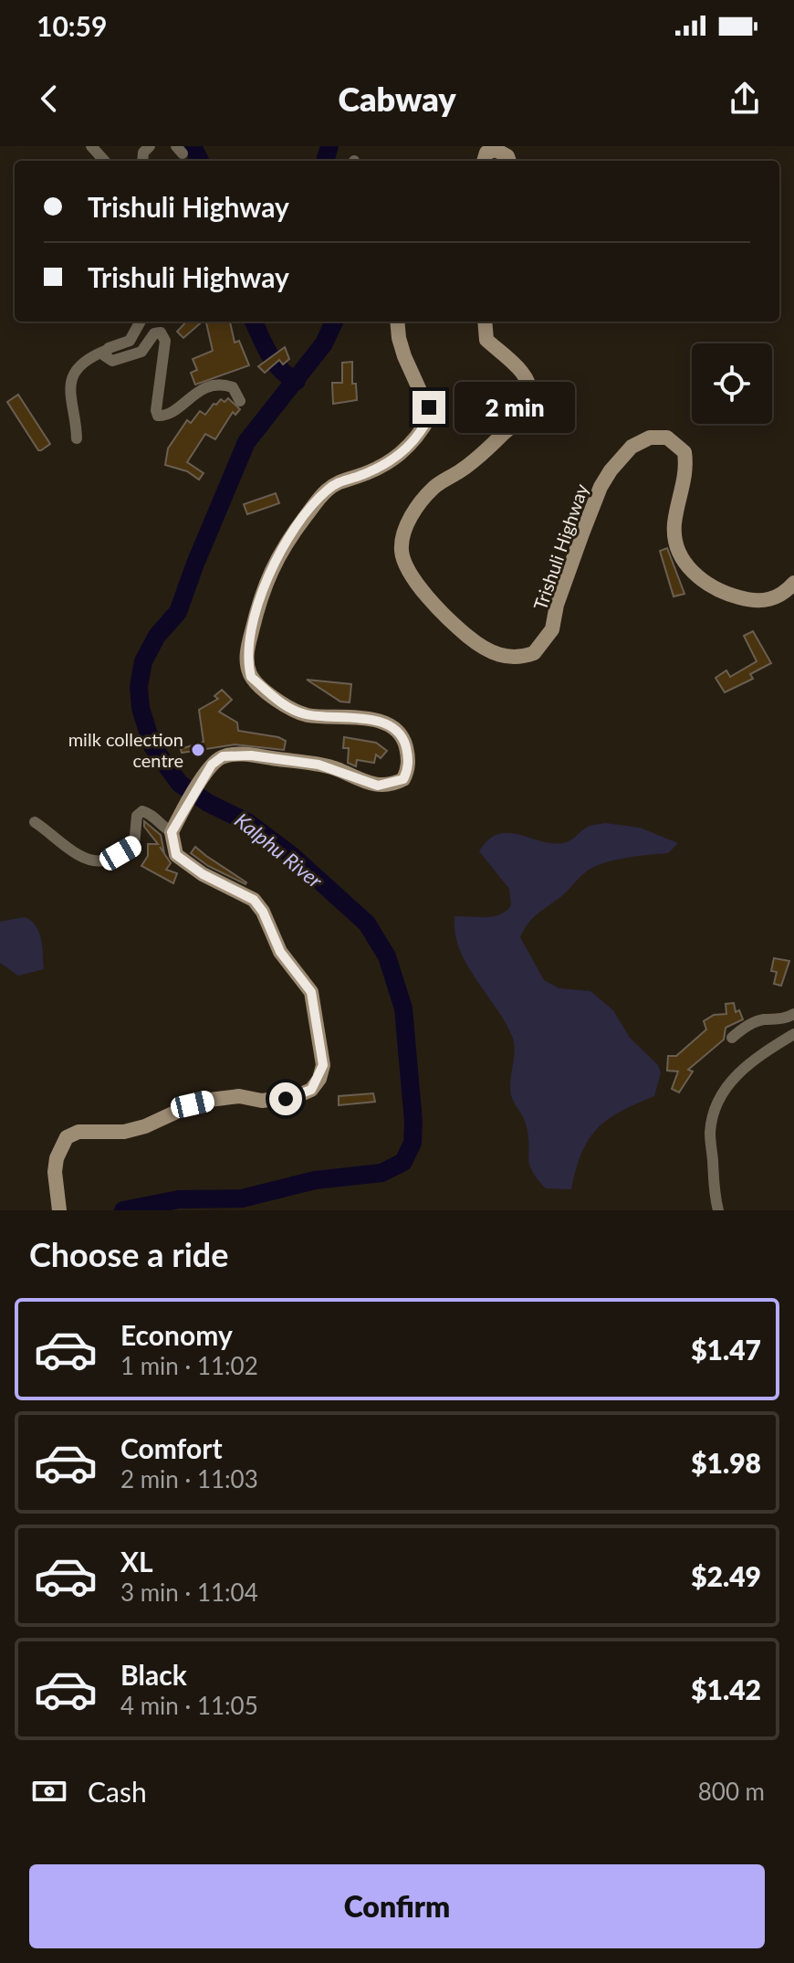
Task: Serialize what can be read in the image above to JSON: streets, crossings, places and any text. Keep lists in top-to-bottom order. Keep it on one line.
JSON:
{"streets":{"street":["Trishuli Highway"]},"water":["Kalphu River"],"places":["milk collection centre"],"page":{"status":"10:59","header":"Cabway","banner":["Trishuli Highway","Trishuli Highway"],"bubble":"2 min","heading":"Choose a ride","list":[{"name":"Economy","note":"1 min · 11:02","value":"$1.47"},{"name":"Comfort","note":"2 min · 11:03","value":"$1.98"},{"name":"XL","note":"3 min · 11:04","value":"$2.49"},{"name":"Black","note":"4 min · 11:05","value":"$1.42"}],"pay":["Cash","800 m"],"buttons":"Confirm"}}
